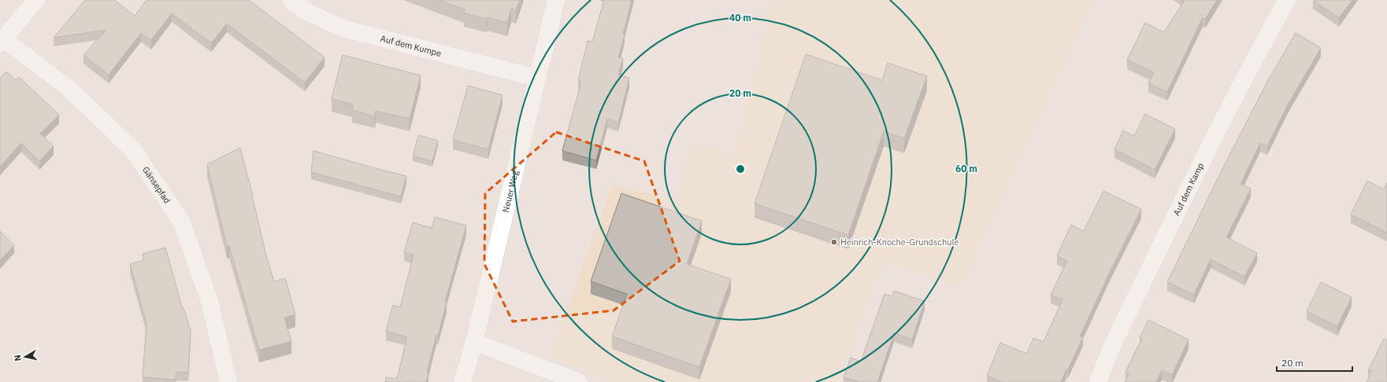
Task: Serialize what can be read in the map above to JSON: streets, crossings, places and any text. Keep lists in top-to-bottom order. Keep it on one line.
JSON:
{"streets":{"street":["Auf dem Kumpe","Gänsepfad","Auf dem Kamp","Neuer Weg"]},"crossings":[["Auf dem Kumpe","Neuer Weg"]],"places":["Heinrich-Knoche-Grundschule"],"scale_bar":"20 m","north":"left","rings":["40 m","20 m","60 m"]}
